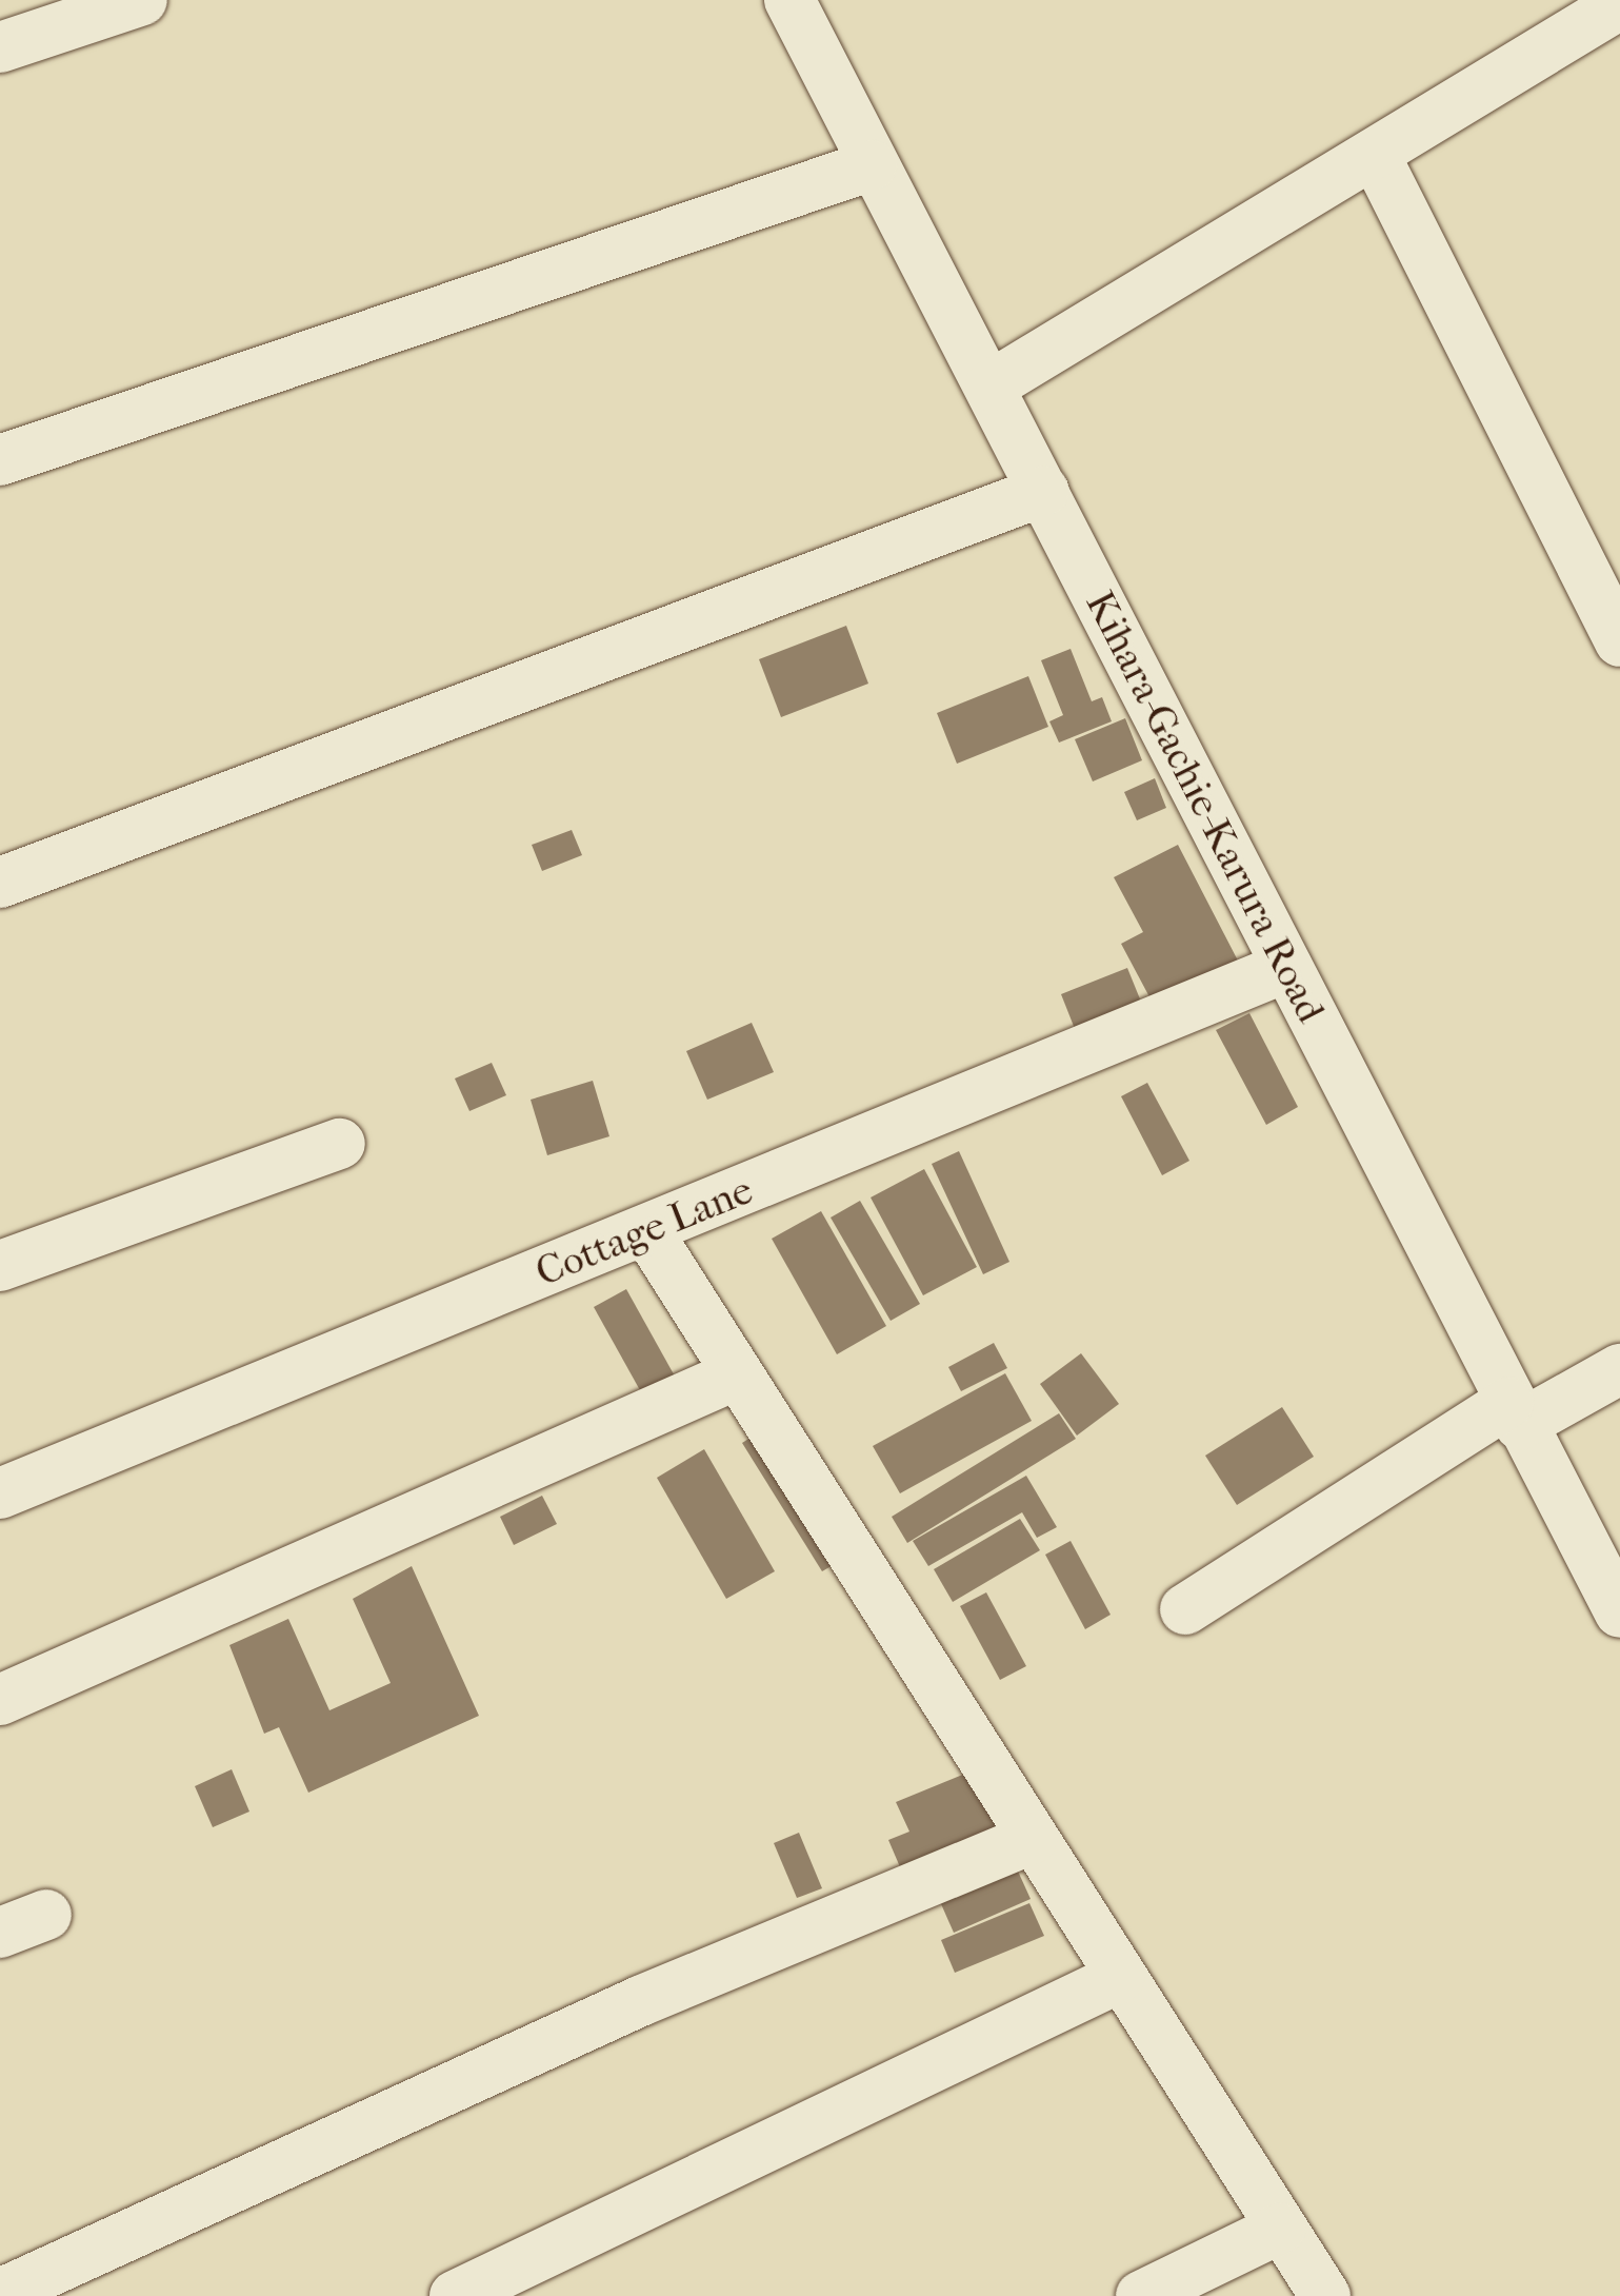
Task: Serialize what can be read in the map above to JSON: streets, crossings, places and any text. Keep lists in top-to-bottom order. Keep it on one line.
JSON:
{"streets":{"street":["Kihara-Gachie-Karura Road","Cottage Lane"]},"crossings":[["Kihara-Gachie-Karura Road","Cottage Lane"]]}
